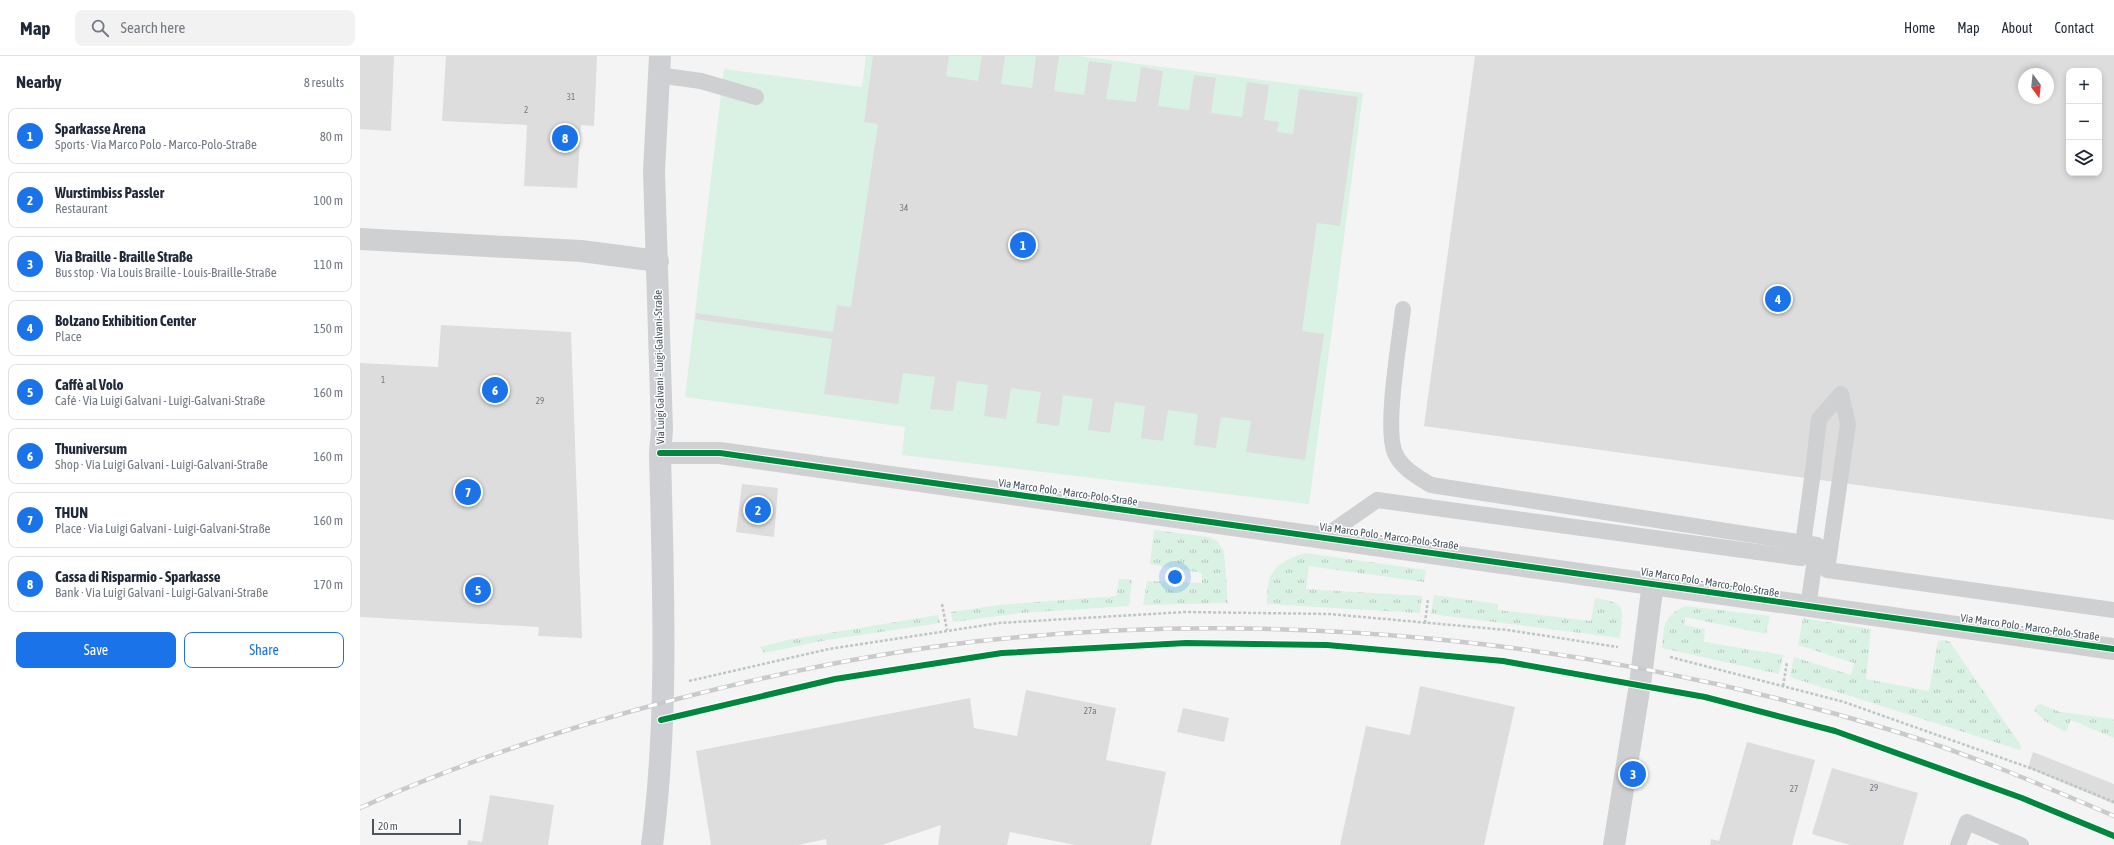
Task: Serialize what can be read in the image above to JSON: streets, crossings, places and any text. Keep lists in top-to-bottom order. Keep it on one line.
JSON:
{"streets":{"main road":["Via Luigi Galvani - Luigi-Galvani-Straße"],"street":["Via Marco Polo - Marco-Polo-Straße"]},"crossings":[["Via Luigi Galvani - Luigi-Galvani-Straße","Via Marco Polo - Marco-Polo-Straße"]],"house_numbers":["31","2","34","1","29","27a","29","27"],"scale_bar":"20 m","north":"bottom","page":{"header":"Map","search":"Search here","nav":["Home","Map","About","Contact"],"heading":["Nearby","8 results"],"map_buttons":["+","−"],"list":[{"mark":"1","name":"Sparkasse Arena","note":"Sports · Via Marco Polo - Marco-Polo-Straße","value":"80 m"},{"mark":"2","name":"Wurstimbiss Passler","note":"Restaurant","value":"100 m"},{"mark":"3","name":"Via Braille - Braille Straße","note":"Bus stop · Via Louis Braille - Louis-Braille-Straße","value":"110 m"},{"mark":"4","name":"Bolzano Exhibition Center","note":"Place","value":"150 m"},{"mark":"5","name":"Caffè al Volo","note":"Café · Via Luigi Galvani - Luigi-Galvani-Straße","value":"160 m"},{"mark":"6","name":"Thuniversum","note":"Shop · Via Luigi Galvani - Luigi-Galvani-Straße","value":"160 m"},{"mark":"7","name":"THUN","note":"Place · Via Luigi Galvani - Luigi-Galvani-Straße","value":"160 m"},{"mark":"8","name":"Cassa di Risparmio - Sparkasse","note":"Bank · Via Luigi Galvani - Luigi-Galvani-Straße","value":"170 m"}],"pins":["8","1","4","6","7","2","5","3"],"buttons":["Save","Share"],"scale":"20 m"}}
